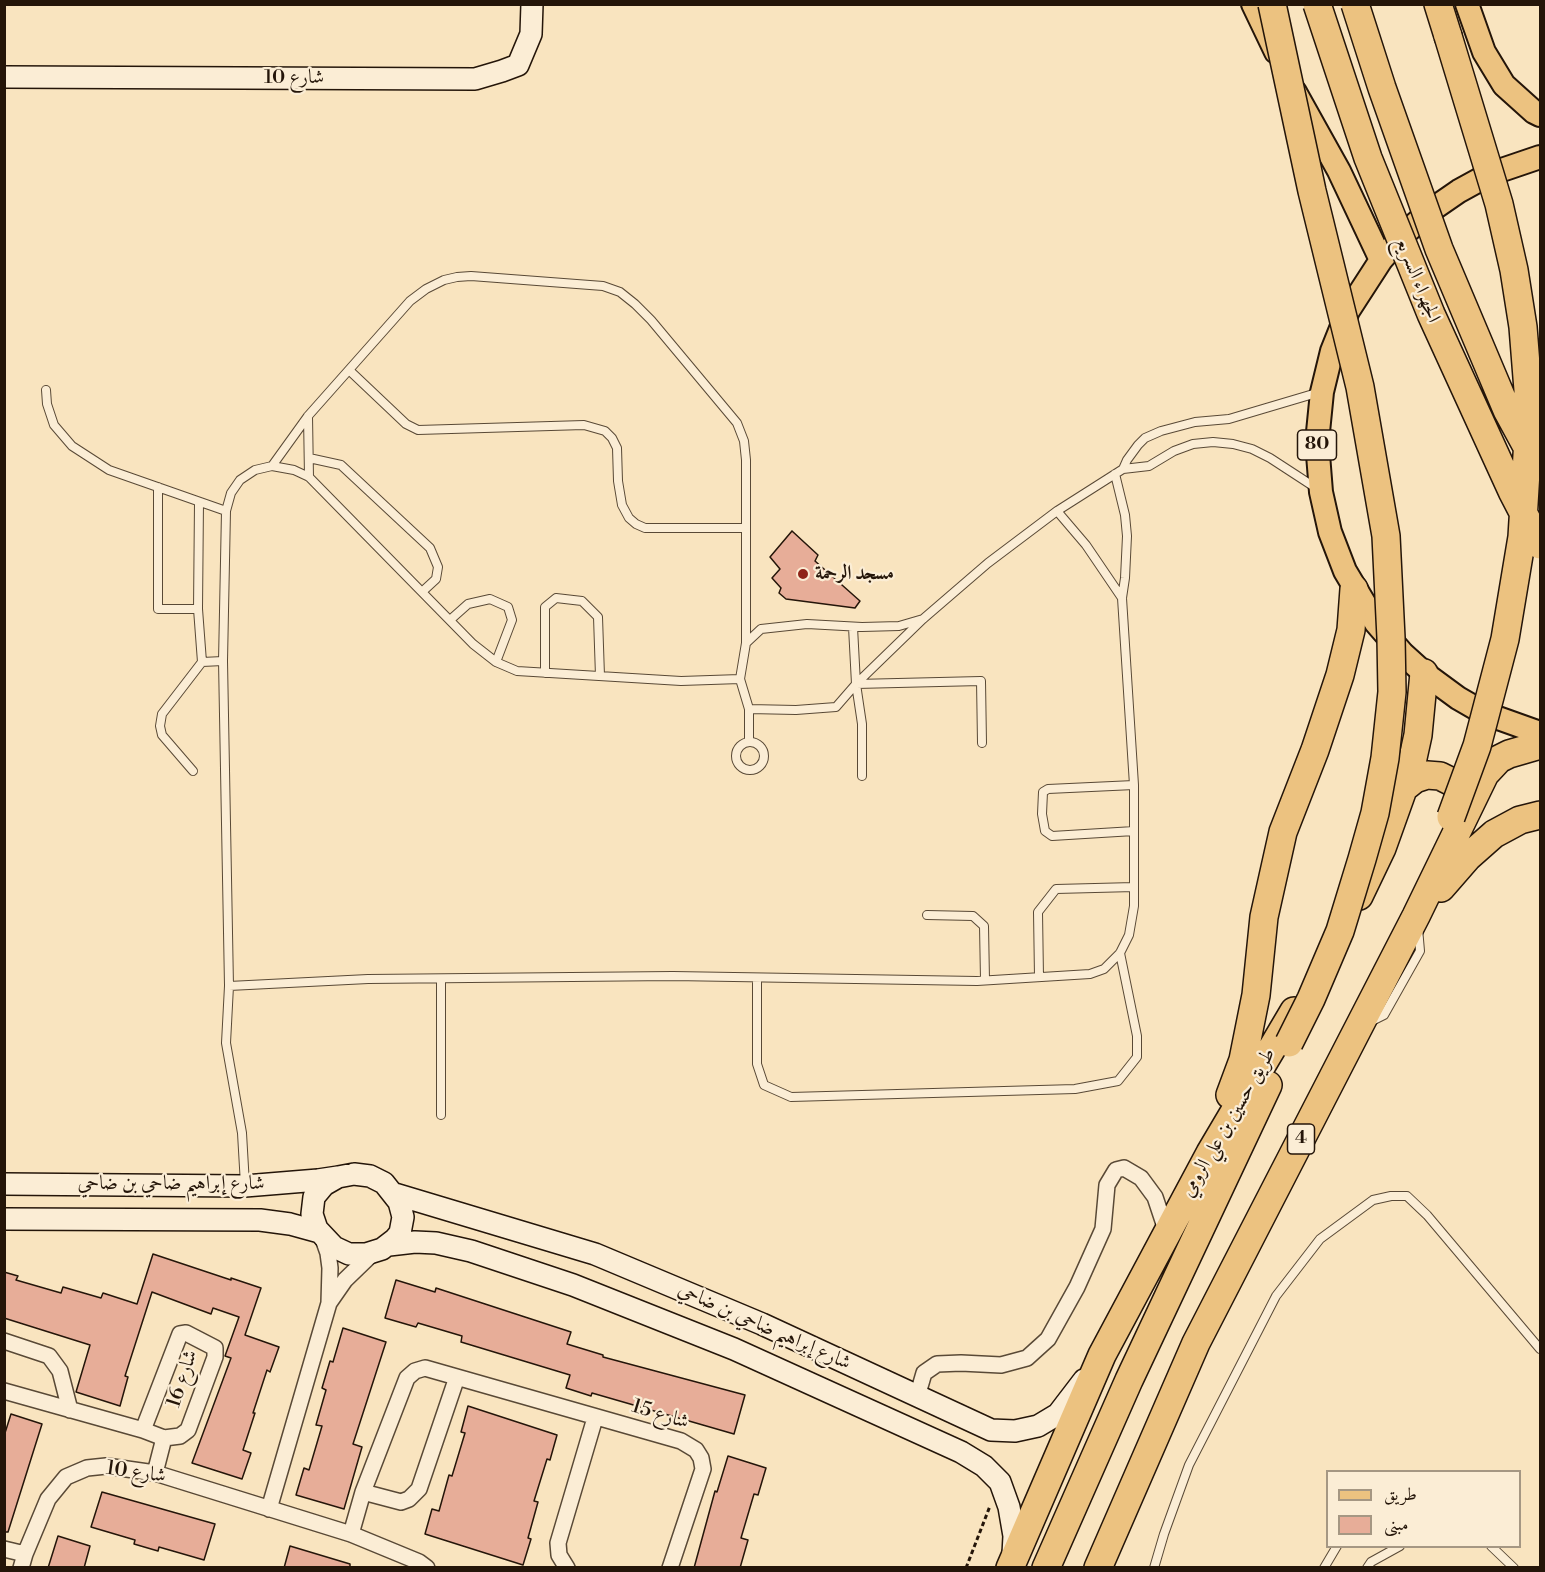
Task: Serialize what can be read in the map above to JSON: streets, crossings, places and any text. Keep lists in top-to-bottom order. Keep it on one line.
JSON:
{"streets":{"highway":["الجهراء السريع","طريق حسين بن علي الرومي","4"],"main road":["80"],"street":["شارع 10","شارع إبراهيم ضاحي بن ضاحي","شارع 16","شارع 15"]},"crossings":[["شارع 10","شارع 15"],["الجهراء السريع","80"],["80","طريق حسين بن علي الرومي"],["طريق حسين بن علي الرومي","شارع إبراهيم ضاحي بن ضاحي"]],"places":["مسجد الرحمة"],"legend":["طريق","مبنى"]}
